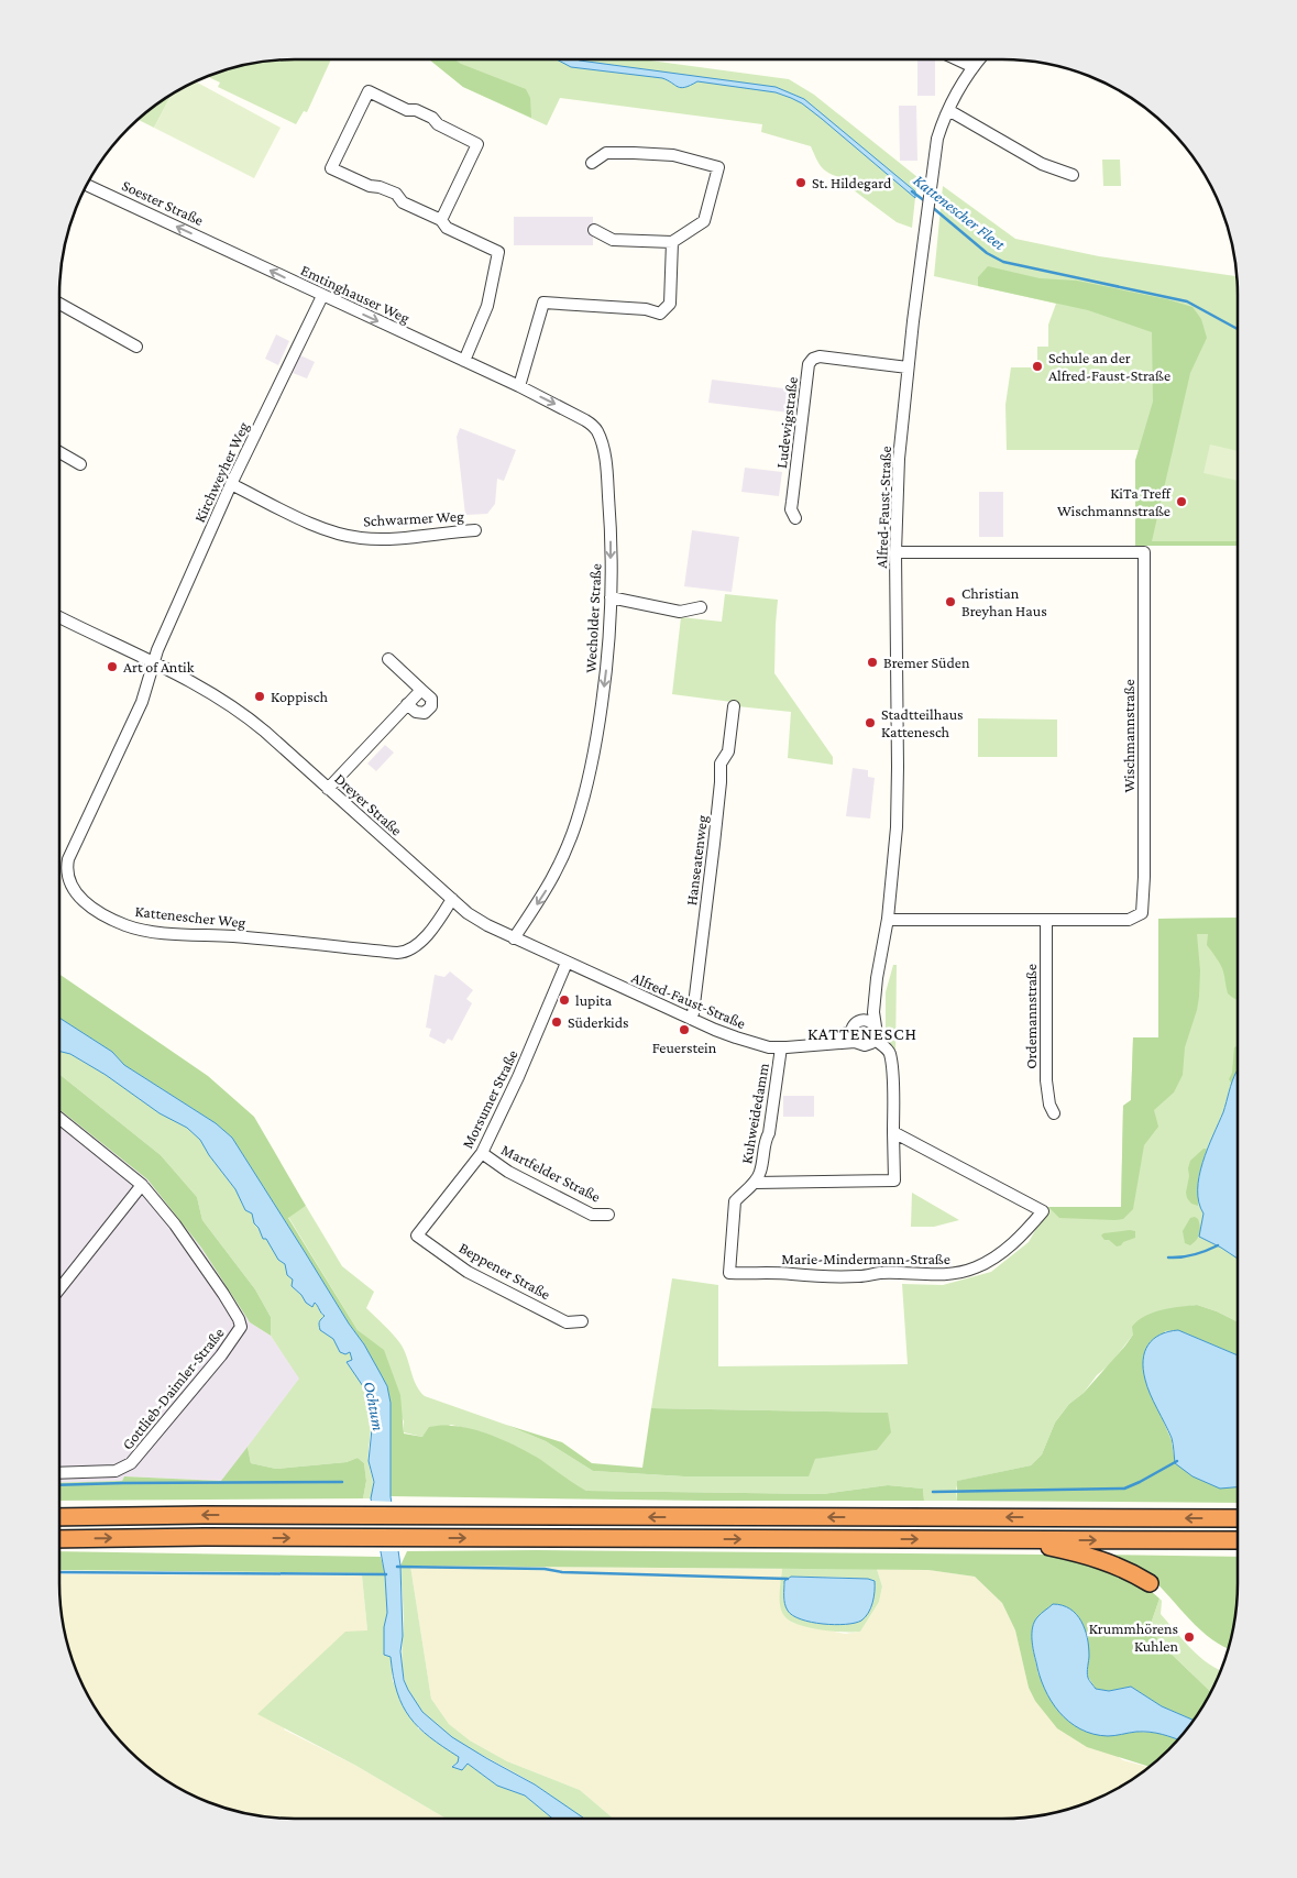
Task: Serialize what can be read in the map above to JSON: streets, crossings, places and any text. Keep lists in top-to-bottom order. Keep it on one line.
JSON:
{"streets":{"street":["Soester Straße","Emtinghauser Weg","Ludewigstraße","Kirchweyher Weg","Alfred-Faust-Straße","Schwarmer Weg","Wecholder Straße","Wischmannstraße","Dreyer Straße","Hanseatenweg","Kattenescher Weg","Ordemannstraße","Morsumer Straße","Kuhweidedamm","Martfelder Straße","Marie-Mindermann-Straße","Beppener Straße","Gottlieb-Daimler-Straße"]},"crossings":[["Soester Straße","Emtinghauser Weg"],["Emtinghauser Weg","Kirchweyher Weg"],["Emtinghauser Weg","Wecholder Straße"],["Ludewigstraße","Alfred-Faust-Straße"],["Kirchweyher Weg","Schwarmer Weg"],["Kirchweyher Weg","Dreyer Straße"],["Kirchweyher Weg","Kattenescher Weg"],["Alfred-Faust-Straße","Wischmannstraße"],["Alfred-Faust-Straße","Dreyer Straße"],["Alfred-Faust-Straße","Hanseatenweg"],["Alfred-Faust-Straße","Morsumer Straße"],["Alfred-Faust-Straße","Kuhweidedamm"],["Wecholder Straße","Dreyer Straße"],["Wischmannstraße","Ordemannstraße"],["Dreyer Straße","Kattenescher Weg"],["Dreyer Straße","Morsumer Straße"],["Morsumer Straße","Martfelder Straße"],["Morsumer Straße","Beppener Straße"],["Kuhweidedamm","Marie-Mindermann-Straße"]],"one_way":["Soester Straße","Wecholder Straße"],"districts":["KATTENESCH"],"water":["Kattenescher Fleet","Ochtum"],"places":["St. Hildegard","Schule an der Alfred-Faust-Straße","KiTa Treff Wischmannstraße","Christian Breyhan Haus","Bremer Süden","Art of Antik","Koppisch","Stadtteilhaus Kattenesch","lupita","Süderkids","Feuerstein","Krummhörens Kuhlen"]}
